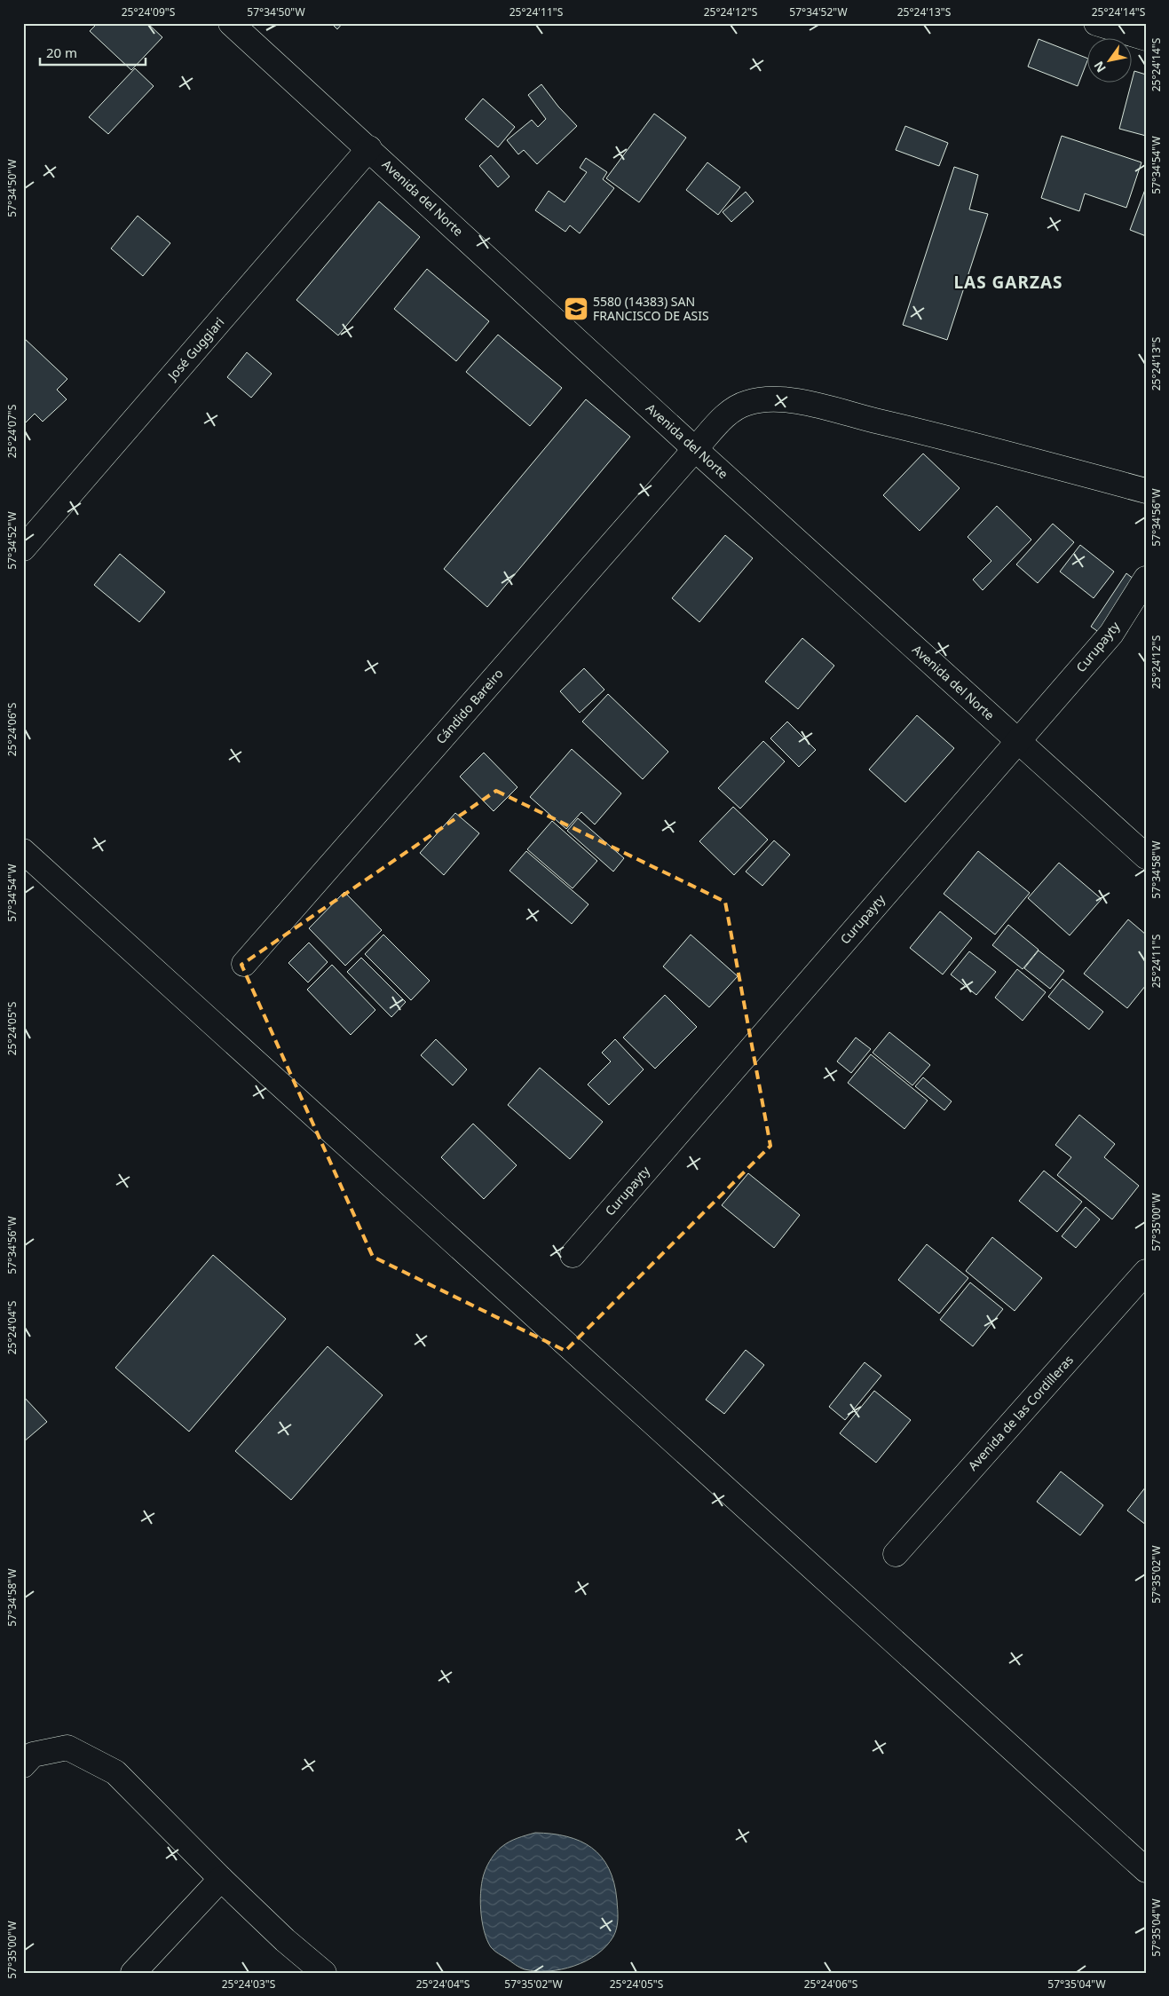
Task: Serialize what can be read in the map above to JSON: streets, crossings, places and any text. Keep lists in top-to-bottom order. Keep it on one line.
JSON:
{"streets":{"street":["Avenida del Norte","José Guggiari","Curupayty","Cándido Bareiro","Avenida de las Cordilleras"]},"crossings":[["Avenida del Norte","José Guggiari"],["Avenida del Norte","Curupayty"],["Avenida del Norte","Cándido Bareiro"]],"districts":["LAS GARZAS"],"places":{"school or university":["5580 (14383) SAN FRANCISCO DE ASIS"]},"scale_bar":"20 m","north":"bottom left","coordinates":["25°24'09\"S","57°34'50\"W","25°24'11\"S","25°24'12\"S","57°34'52\"W","25°24'13\"S","25°24'14\"S","57°34'54\"W","25°24'07\"S","57°34'56\"W","25°24'06\"S","57°34'58\"W","25°24'05\"S","57°35'00\"W","25°24'04\"S","57°35'02\"W","57°35'04\"W","25°24'03\"S"]}
